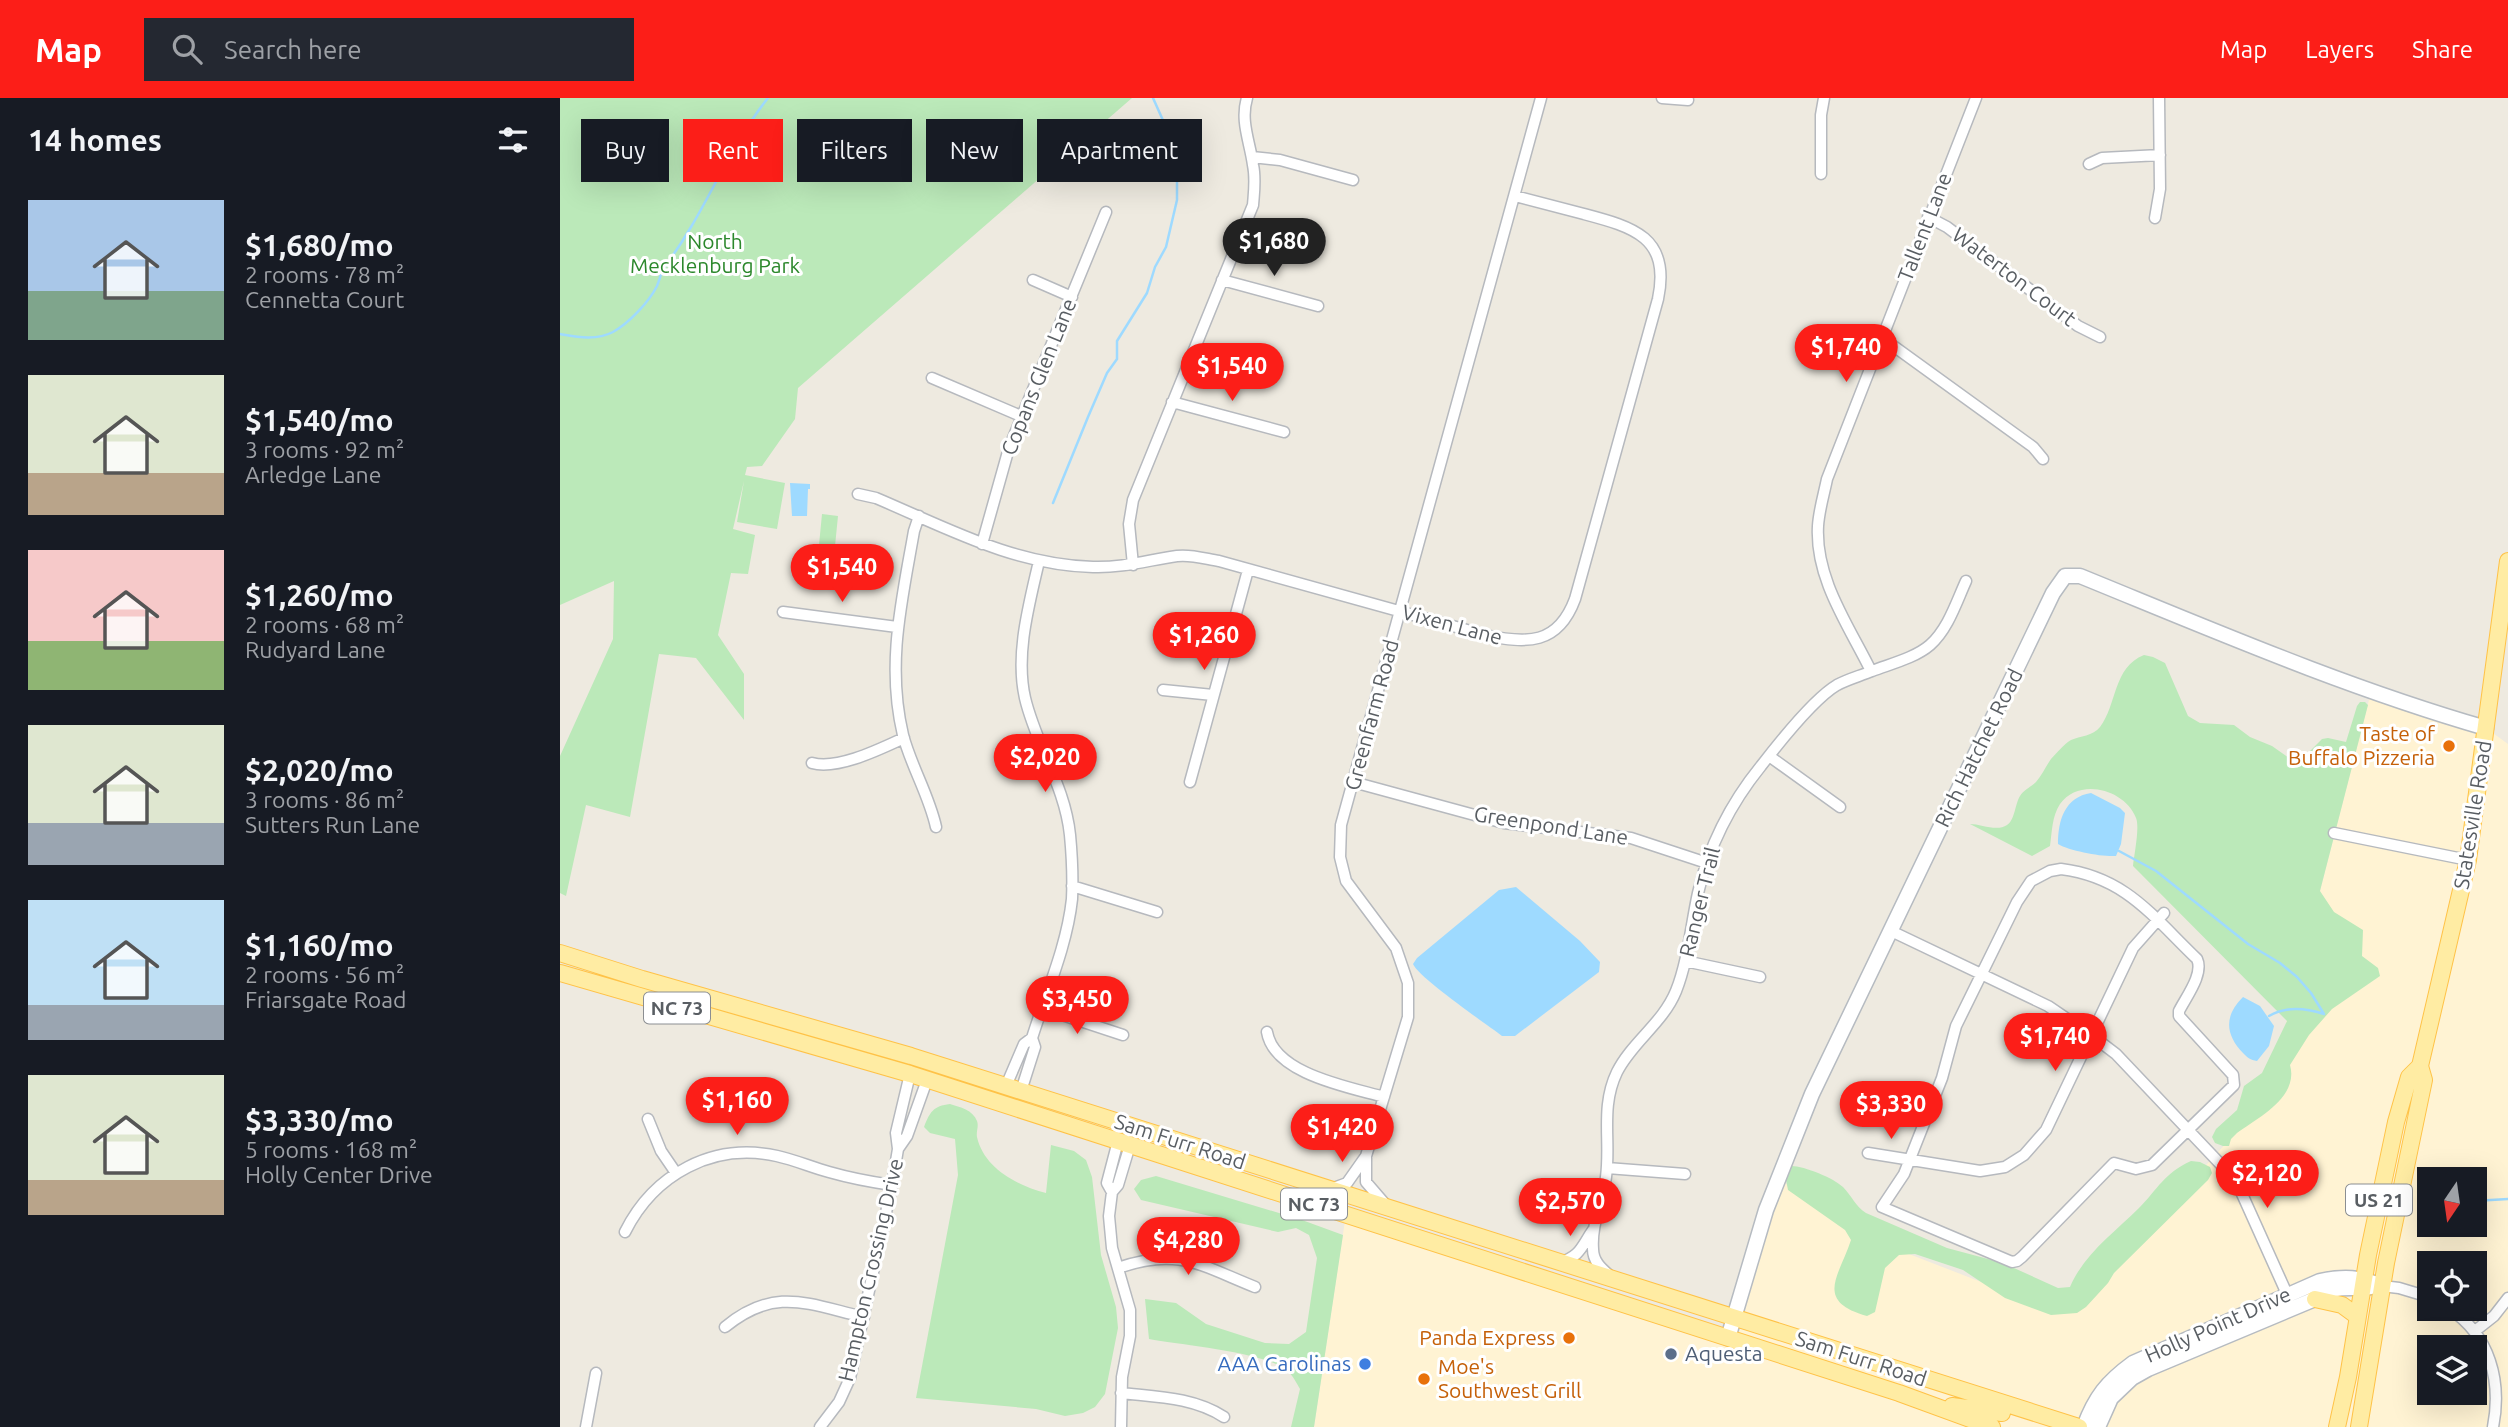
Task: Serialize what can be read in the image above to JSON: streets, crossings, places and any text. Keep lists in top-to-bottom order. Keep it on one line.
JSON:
{"streets":{"main road":["Statesville Road","NC 73","Sam Furr Road","US 21"],"street":["Tallent Lane","Waterton Court","Copans Glen Lane","Vixen Lane","Greenfarm Road","Rich Hatchet Road","Greenpond Lane","Ranger Trail","Hampton Crossing Drive","Holly Point Drive"]},"crossings":[["Tallent Lane","Waterton Court"],["Tallent Lane","Ranger Trail"],["Copans Glen Lane","Vixen Lane"],["Vixen Lane","Greenfarm Road"],["Greenfarm Road","Greenpond Lane"],["Greenfarm Road","Sam Furr Road"],["Rich Hatchet Road","Statesville Road"],["Rich Hatchet Road","Sam Furr Road"],["Statesville Road","Holly Point Drive"],["Greenpond Lane","Ranger Trail"],["Ranger Trail","Sam Furr Road"],["Sam Furr Road","Hampton Crossing Drive"],["Sam Furr Road","Holly Point Drive"]],"parks":["North Mecklenburg Park"],"places":["Taste of Buffalo Pizzeria","Panda Express","Aquesta","AAA Carolinas","Moe's Southwest Grill"],"north":"bottom","page":{"header":"Map","search":"Search here","nav":["Map","Layers","Share"],"heading":"14 homes","chip":["Buy","Rent","Filters","New","Apartment"],"list":[{"name":"$1,680/mo","note":"2 rooms · 78 m² · Cennetta Court"},{"name":"$1,540/mo","note":"3 rooms · 92 m² · Arledge Lane"},{"name":"$1,260/mo","note":"2 rooms · 68 m² · Rudyard Lane"},{"name":"$2,020/mo","note":"3 rooms · 86 m² · Sutters Run Lane"},{"name":"$1,160/mo","note":"2 rooms · 56 m² · Friarsgate Road"},{"name":"$3,330/mo","note":"5 rooms · 168 m² · Holly Center Drive"}],"price":["$1,680","$1,740","$1,540","$1,540","$1,260","$2,020","$3,450","$1,740","$1,160","$3,330","$1,420","$2,120","$2,570","$4,280"]}}
